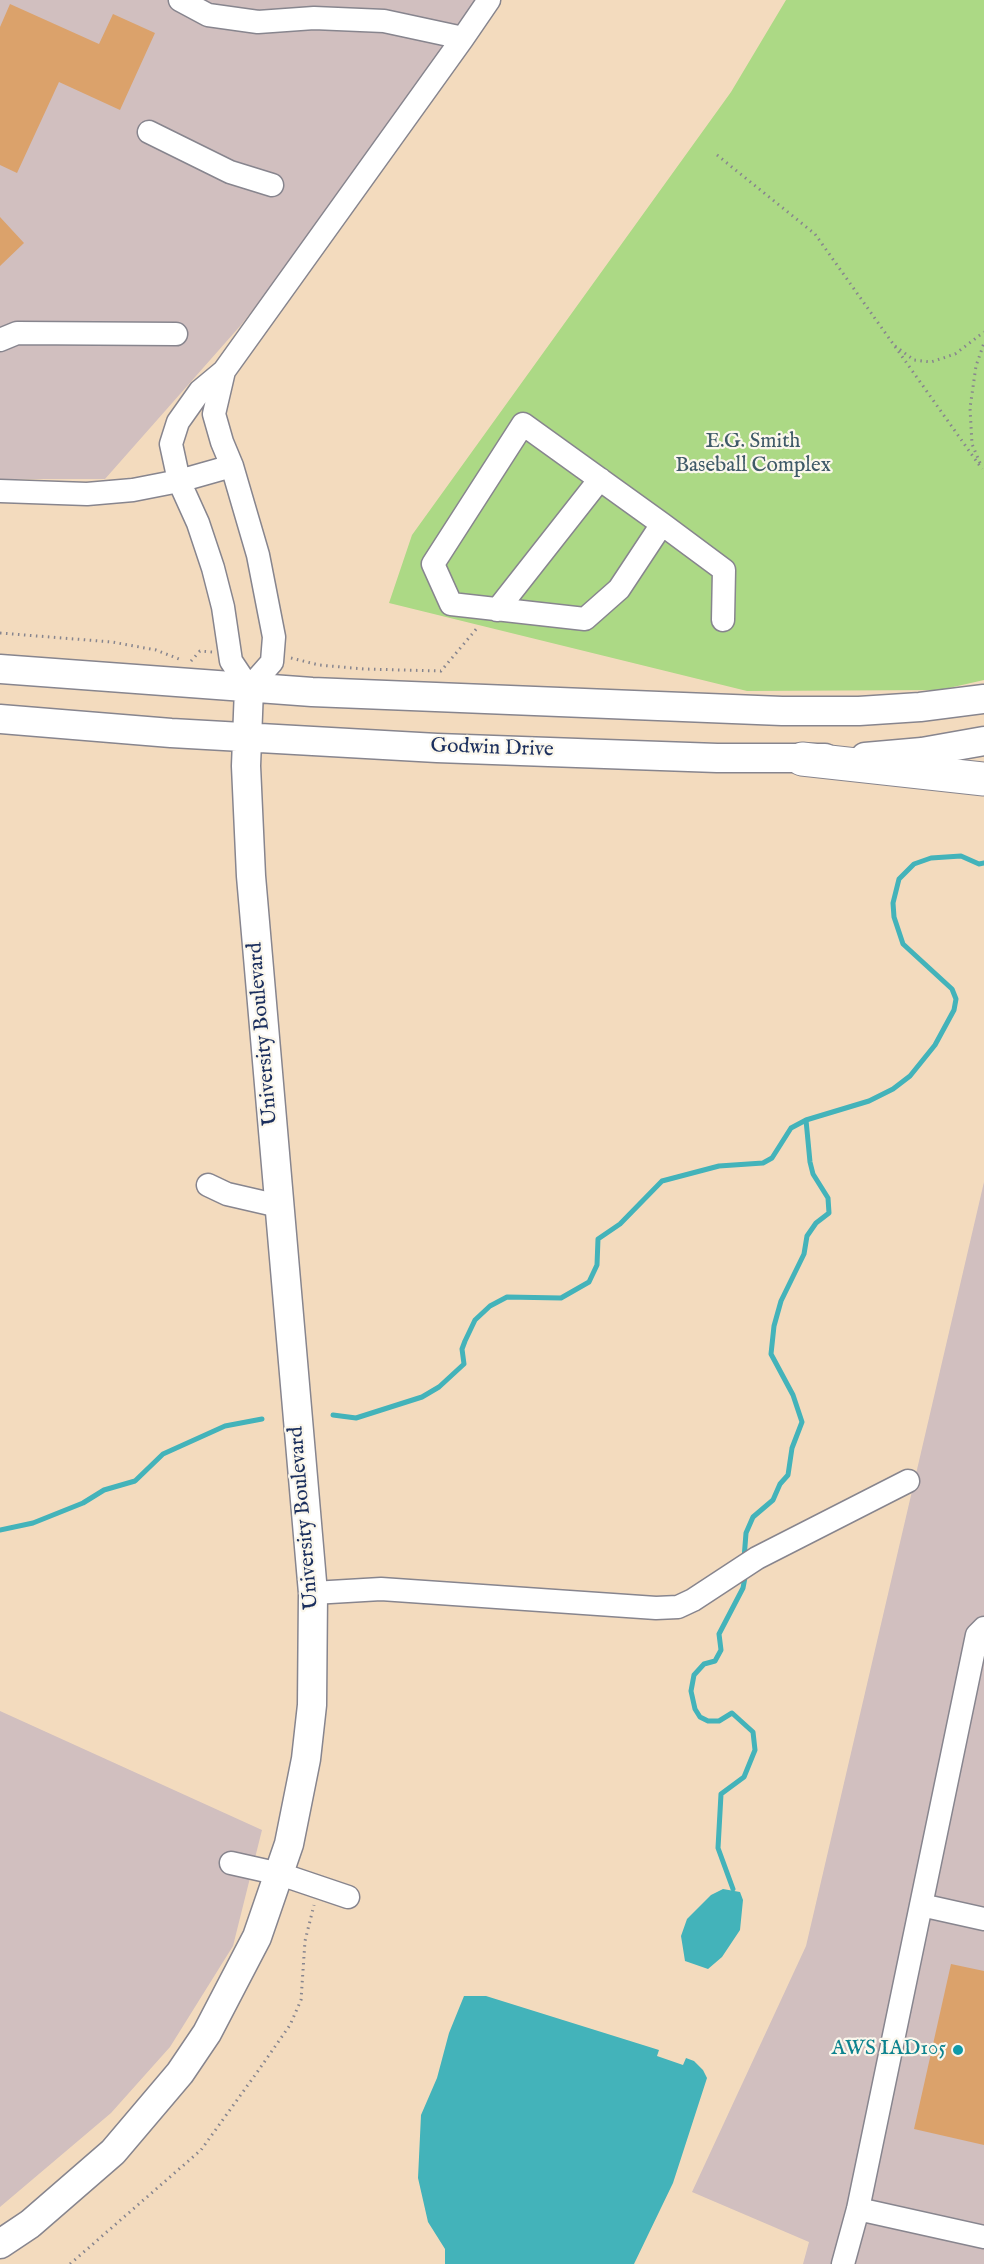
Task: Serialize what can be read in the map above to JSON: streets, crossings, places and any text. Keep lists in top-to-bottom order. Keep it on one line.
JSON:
{"streets":{"main road":["Godwin Drive","University Boulevard"]},"crossings":[["Godwin Drive","University Boulevard"]],"parks":["E.G. Smith Baseball Complex"],"places":["AWS IAD105"]}
